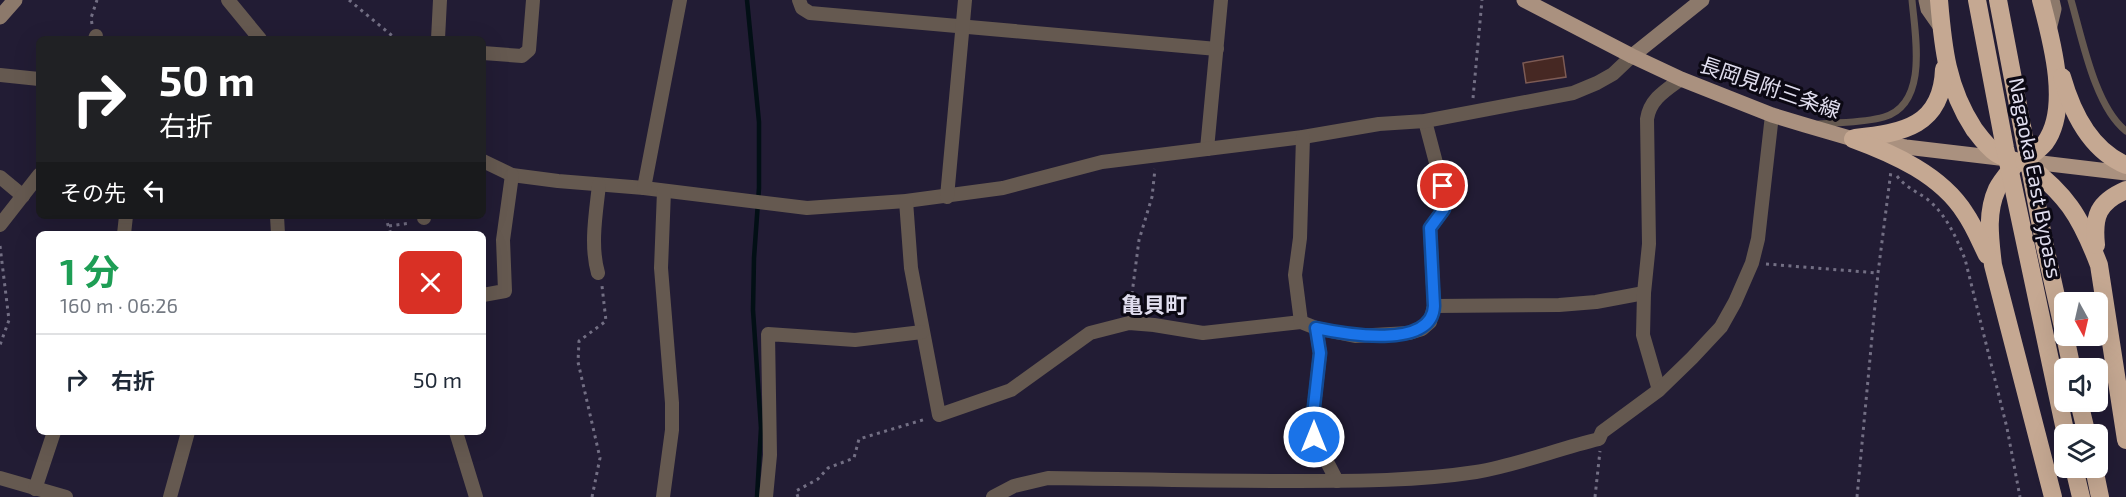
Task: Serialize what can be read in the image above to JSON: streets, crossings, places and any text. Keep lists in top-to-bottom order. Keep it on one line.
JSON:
{"streets":{"highway":["Nagaoka East Bypass"],"main road":["長岡見附三条線"]},"districts":["亀貝町"],"north":"bottom","page":{"turn":["50 m","右折"],"then":"その先","heading":["1 分","160 m · 06:26"],"list":[{"name":"右折","value":"50 m"}]}}
